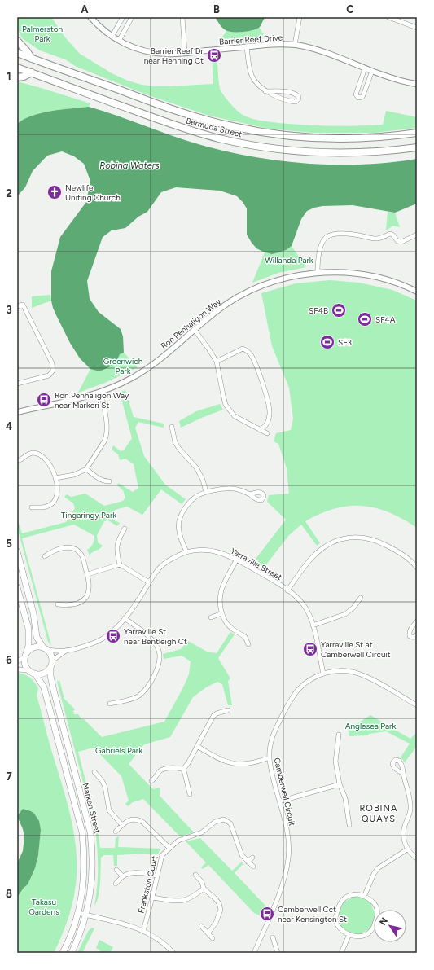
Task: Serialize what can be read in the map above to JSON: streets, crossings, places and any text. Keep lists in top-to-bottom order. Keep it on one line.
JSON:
{"streets":{"main road":["Bermuda Street","Markeri Street"],"street":["Barrier Reef Drive","Ron Penhaligon Way","Yarraville Street","Camberwell Circuit","Frankston Court"]},"crossings":[["Yarraville Street","Camberwell Circuit"],["Yarraville Street","Markeri Street"]],"districts":["ROBINA QUAYS"],"water":["Robina Waters"],"parks":["Palmerston Park","Willanda Park","Greenwich Park","Tingaringy Park","Anglesea Park","Gabriels Park","Takasu Gardens"],"places":{"bus stop":["Barrier Reef Dr near Henning Ct","Ron Penhaligon Way near Markeri St","Yarraville St near Bentleigh Ct","Yarraville St at Camberwell Circuit","Camberwell Cct near Kensington St"],"church":["Newlife Uniting Church"],"sports":["SF4B","SF4A","SF3"]},"north":"top left","grid":{"columns":["A","B","C"],"rows":["1","2","3","4","5","6","7","8"]}}
